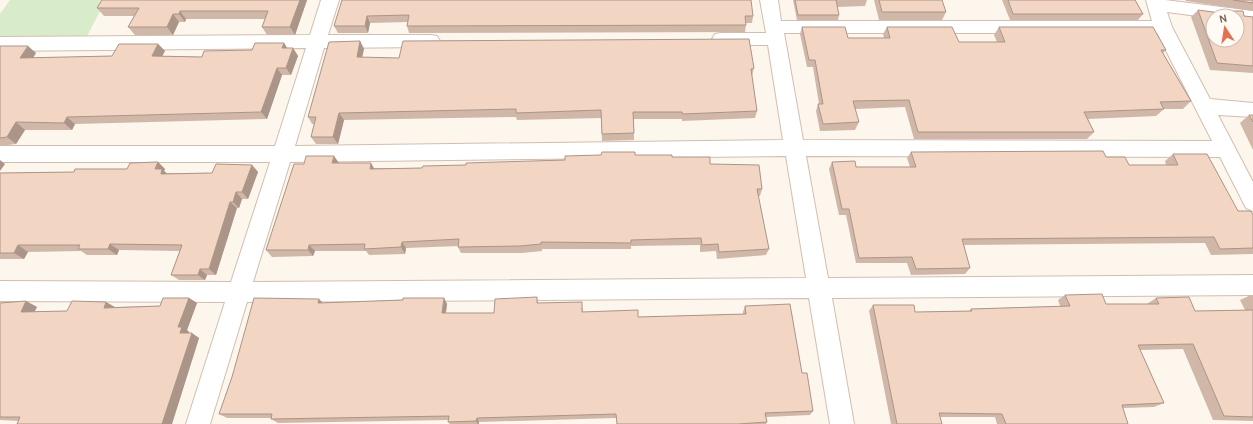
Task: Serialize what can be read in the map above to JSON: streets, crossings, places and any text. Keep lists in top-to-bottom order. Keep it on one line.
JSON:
{"north":"top"}
